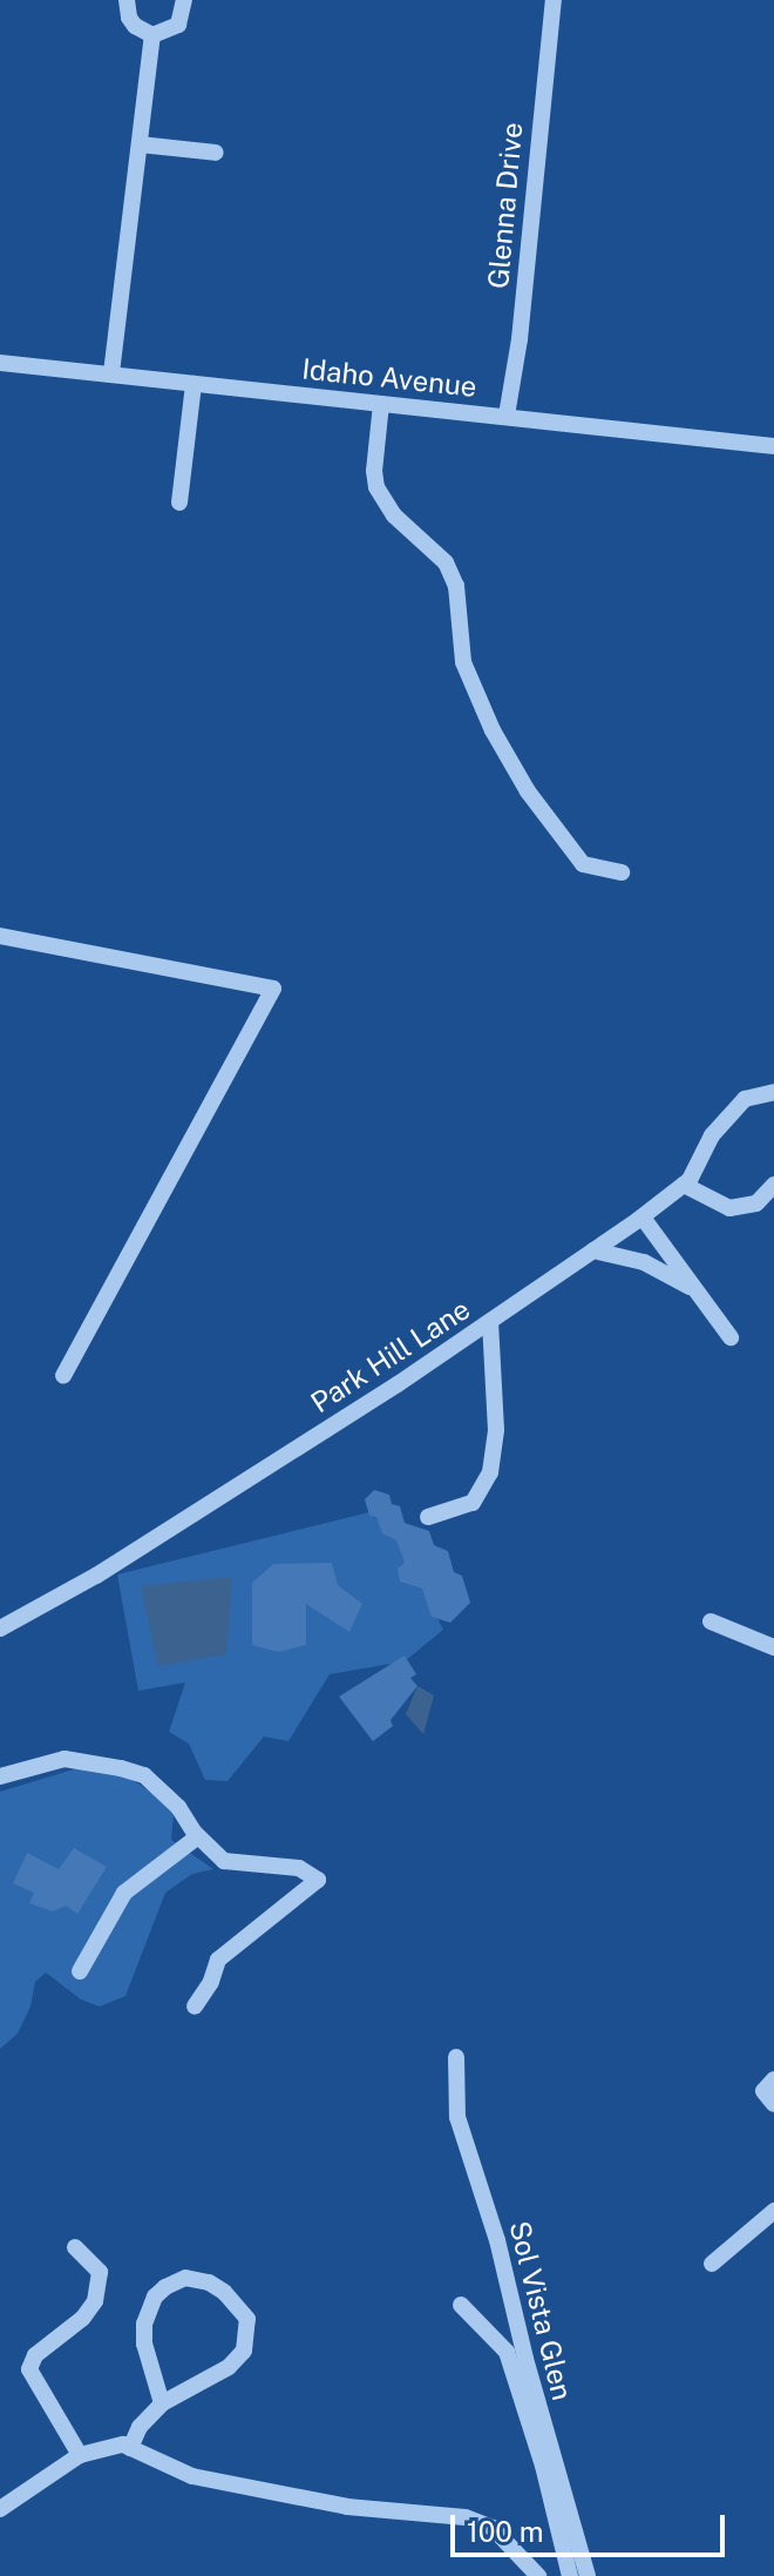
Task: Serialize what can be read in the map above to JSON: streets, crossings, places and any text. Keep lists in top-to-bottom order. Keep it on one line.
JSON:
{"streets":{"street":["Glenna Drive","Idaho Avenue","Park Hill Lane","Sol Vista Glen"]},"crossings":[["Glenna Drive","Idaho Avenue"]],"scale_bar":"100 m"}
